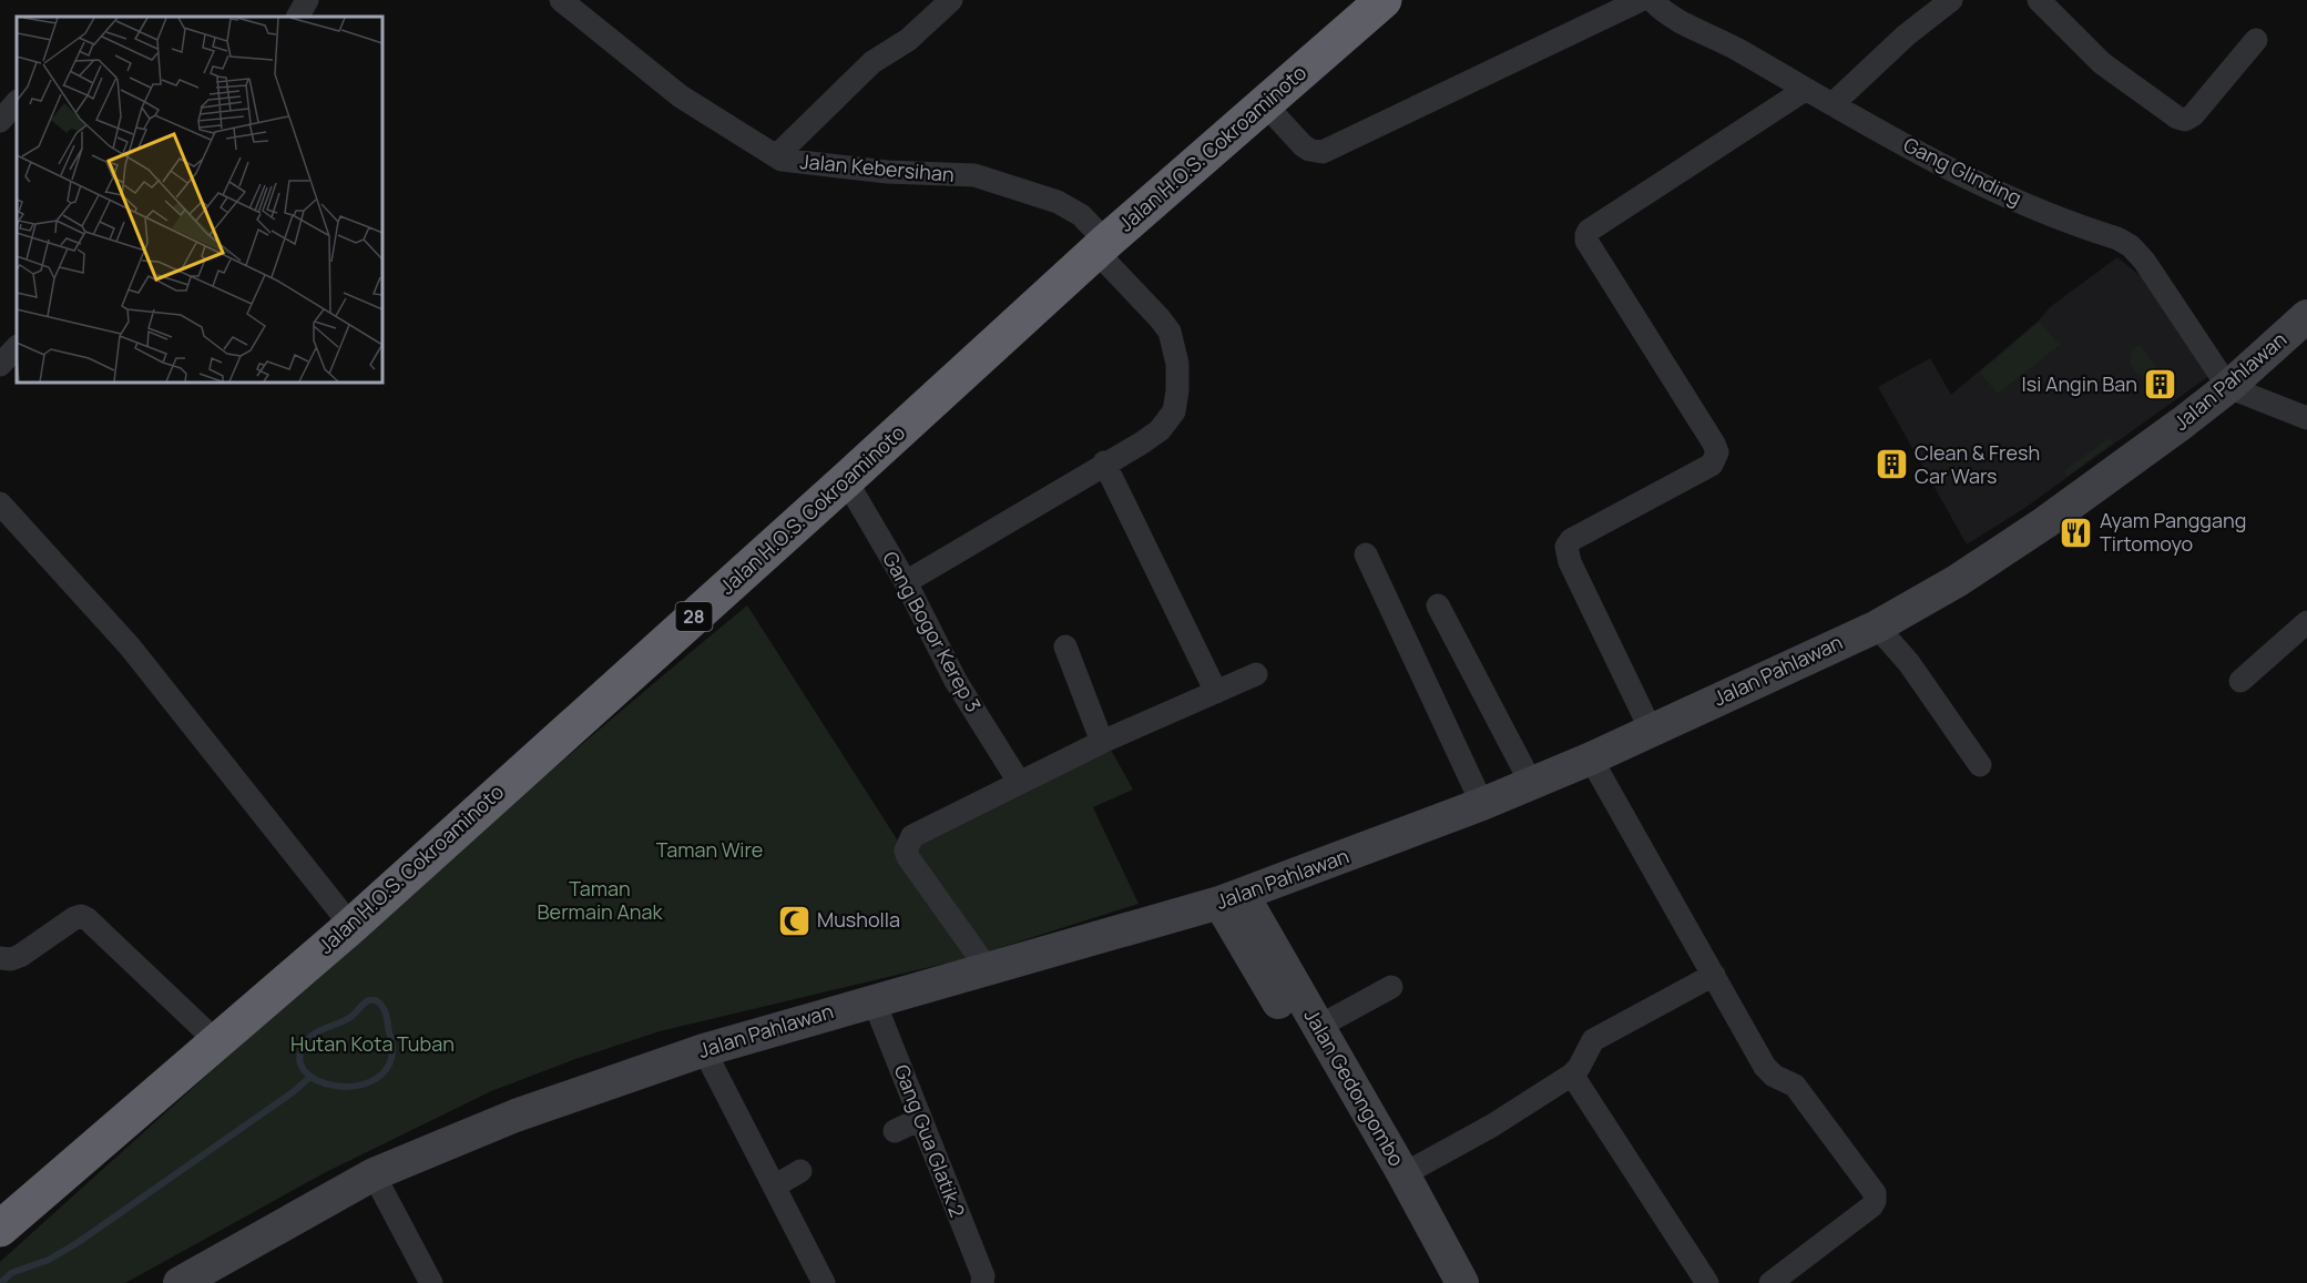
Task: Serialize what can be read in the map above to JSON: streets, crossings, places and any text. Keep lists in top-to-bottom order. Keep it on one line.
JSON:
{"streets":{"highway":["Jalan H.O.S. Cokroaminoto","28"],"main road":["Jalan Pahlawan","Jalan Gedongombo"],"street":["Jalan Kebersihan","Gang Glinding","Gang Bogor Kerep 3","Gang Gua Glatik 2"]},"crossings":[["Jalan H.O.S. Cokroaminoto","Jalan Kebersihan"],["Jalan H.O.S. Cokroaminoto","Gang Bogor Kerep 3"],["Jalan Kebersihan","Gang Bogor Kerep 3"],["Gang Glinding","Jalan Pahlawan"],["Jalan Pahlawan","Jalan Gedongombo"],["Jalan Pahlawan","Gang Gua Glatik 2"]],"parks":["Taman Wire","Taman Bermain Anak","Hutan Kota Tuban"],"places":{"building":["Isi Angin Ban","Clean & Fresh Car Wars"],"restaurant":["Ayam Panggang Tirtomoyo"],"mosque":["Musholla"]}}
